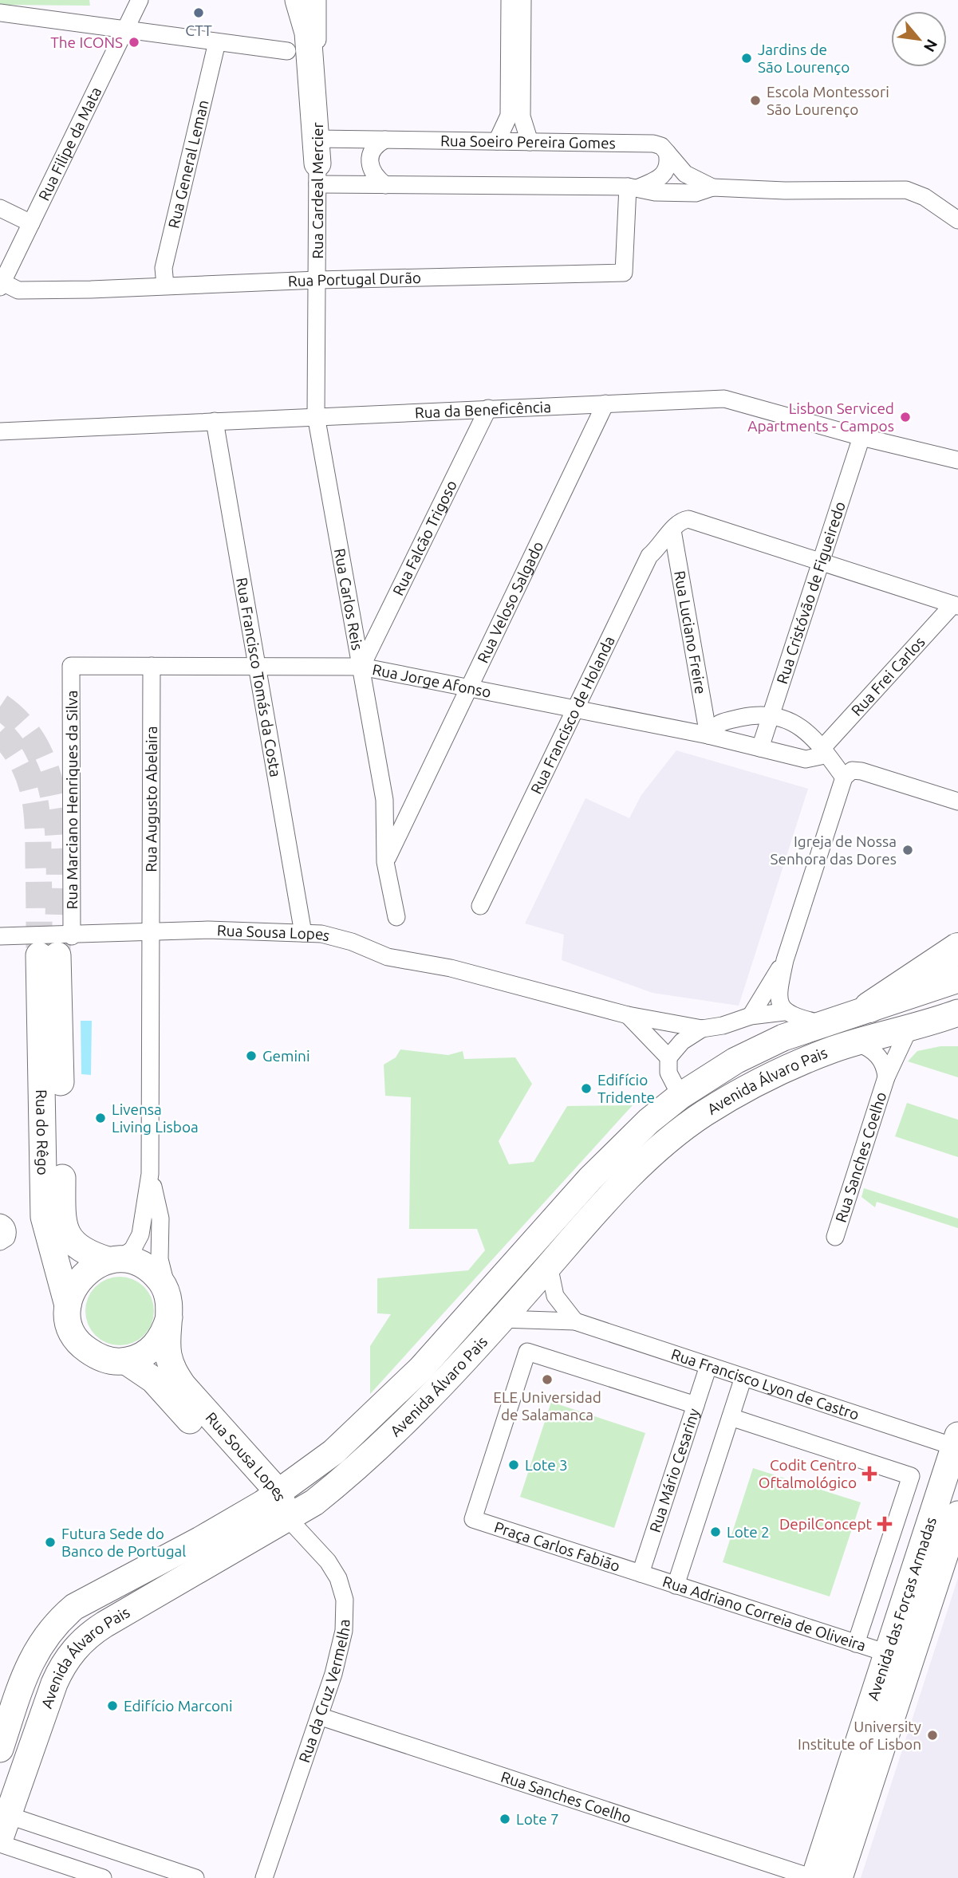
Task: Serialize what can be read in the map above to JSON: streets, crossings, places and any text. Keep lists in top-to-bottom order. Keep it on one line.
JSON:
{"streets":{"main road":["Rua Sousa Lopes","Avenida Álvaro Pais","Rua do Rêgo","Avenida das Forças Armadas"],"street":["Rua Soeiro Pereira Gomes","Rua Filipe da Mata","Rua General Leman","Rua Cardeal Mercier","Rua Portugal Durão","Rua da Beneficência","Rua Falcão Trigoso","Rua Cristóvão de Figueiredo","Rua Carlos Reis","Rua Veloso Salgado","Rua Luciano Freire","Rua Frei Carlos","Rua Francisco Tomás da Costa","Rua Jorge Afonso","Rua Francisco de Holanda","Rua Augusto Abelaira","Rua Marciano Henriques da Silva","Rua Sanches Coelho","Rua Francisco Lyon de Castro","Rua Mário Cesariny","Praça Carlos Fabião","Rua Adriano Correia de Oliveira","Rua da Cruz Vermelha"]},"crossings":[["Rua Soeiro Pereira Gomes","Rua Cardeal Mercier"],["Rua Soeiro Pereira Gomes","Rua Portugal Durão"],["Rua Filipe da Mata","Rua Portugal Durão"],["Rua General Leman","Rua Portugal Durão"],["Rua Cardeal Mercier","Rua Portugal Durão"],["Rua Cardeal Mercier","Rua da Beneficência"],["Rua Cardeal Mercier","Rua Carlos Reis"],["Rua da Beneficência","Rua Falcão Trigoso"],["Rua da Beneficência","Rua Cristóvão de Figueiredo"],["Rua da Beneficência","Rua Carlos Reis"],["Rua da Beneficência","Rua Veloso Salgado"],["Rua da Beneficência","Rua Francisco Tomás da Costa"],["Rua Falcão Trigoso","Rua Carlos Reis"],["Rua Falcão Trigoso","Rua Jorge Afonso"],["Rua Cristóvão de Figueiredo","Rua Jorge Afonso"],["Rua Carlos Reis","Rua Veloso Salgado"],["Rua Carlos Reis","Rua Jorge Afonso"],["Rua Veloso Salgado","Rua Jorge Afonso"],["Rua Luciano Freire","Rua Jorge Afonso"],["Rua Luciano Freire","Rua Francisco de Holanda"],["Rua Frei Carlos","Rua Jorge Afonso"],["Rua Francisco Tomás da Costa","Rua Jorge Afonso"],["Rua Francisco Tomás da Costa","Rua Sousa Lopes"],["Rua Jorge Afonso","Rua Francisco de Holanda"],["Rua Jorge Afonso","Rua Augusto Abelaira"],["Rua Jorge Afonso","Rua Marciano Henriques da Silva"],["Rua Augusto Abelaira","Rua Marciano Henriques da Silva"],["Rua Augusto Abelaira","Rua Sousa Lopes"],["Rua Marciano Henriques da Silva","Rua do Rêgo"],["Rua Sousa Lopes","Avenida Álvaro Pais"],["Rua Sousa Lopes","Rua do Rêgo"],["Rua Sousa Lopes","Rua da Cruz Vermelha"],["Avenida Álvaro Pais","Rua Sanches Coelho"],["Avenida Álvaro Pais","Rua Francisco Lyon de Castro"],["Avenida Álvaro Pais","Rua da Cruz Vermelha"],["Rua Sanches Coelho","Avenida das Forças Armadas"],["Rua Sanches Coelho","Rua da Cruz Vermelha"],["Rua Francisco Lyon de Castro","Rua Mário Cesariny"],["Rua Francisco Lyon de Castro","Avenida das Forças Armadas"],["Rua Mário Cesariny","Praça Carlos Fabião"],["Rua Mário Cesariny","Rua Adriano Correia de Oliveira"],["Praça Carlos Fabião","Rua Adriano Correia de Oliveira"],["Avenida das Forças Armadas","Rua Adriano Correia de Oliveira"]],"places":{"other":["CTT","The ICONS","Jardins de São Lourenço","Escola Montessori São Lourenço","Lisbon Serviced Apartments - Campos","Igreja de Nossa Senhora das Dores","Gemini","Edifício Tridente","Livensa Living Lisboa","ELE Universidad de Salamanca","Lote 3","Lote 2","Futura Sede do Banco de Portugal","Edifício Marconi","University Institute of Lisbon","Lote 7"],"health":["Codit Centro Oftalmológico","DepilConcept"]},"north":"bottom right"}
